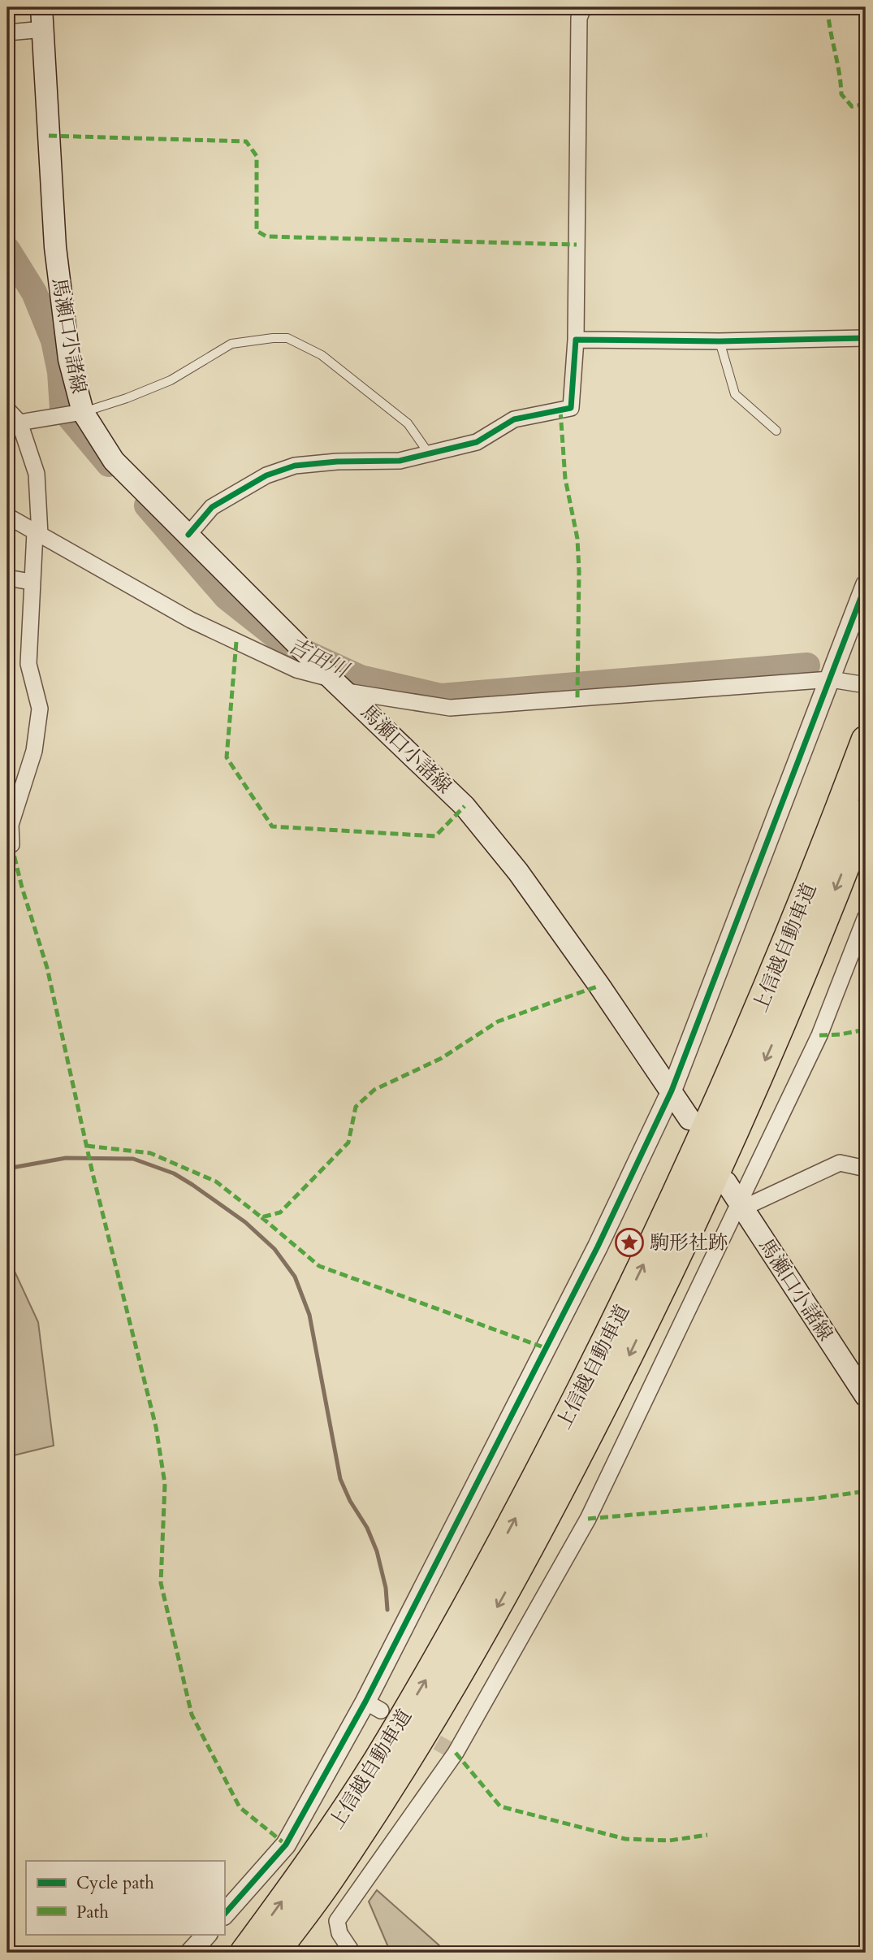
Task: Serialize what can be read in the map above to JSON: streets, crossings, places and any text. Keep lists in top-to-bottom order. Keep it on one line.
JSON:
{"streets":{"highway":["上信越自動車道"],"main road":["馬瀬口小諸線"]},"water":["吉田川"],"places":{"place":["駒形社跡"]},"legend":["Cycle path","Path"]}
